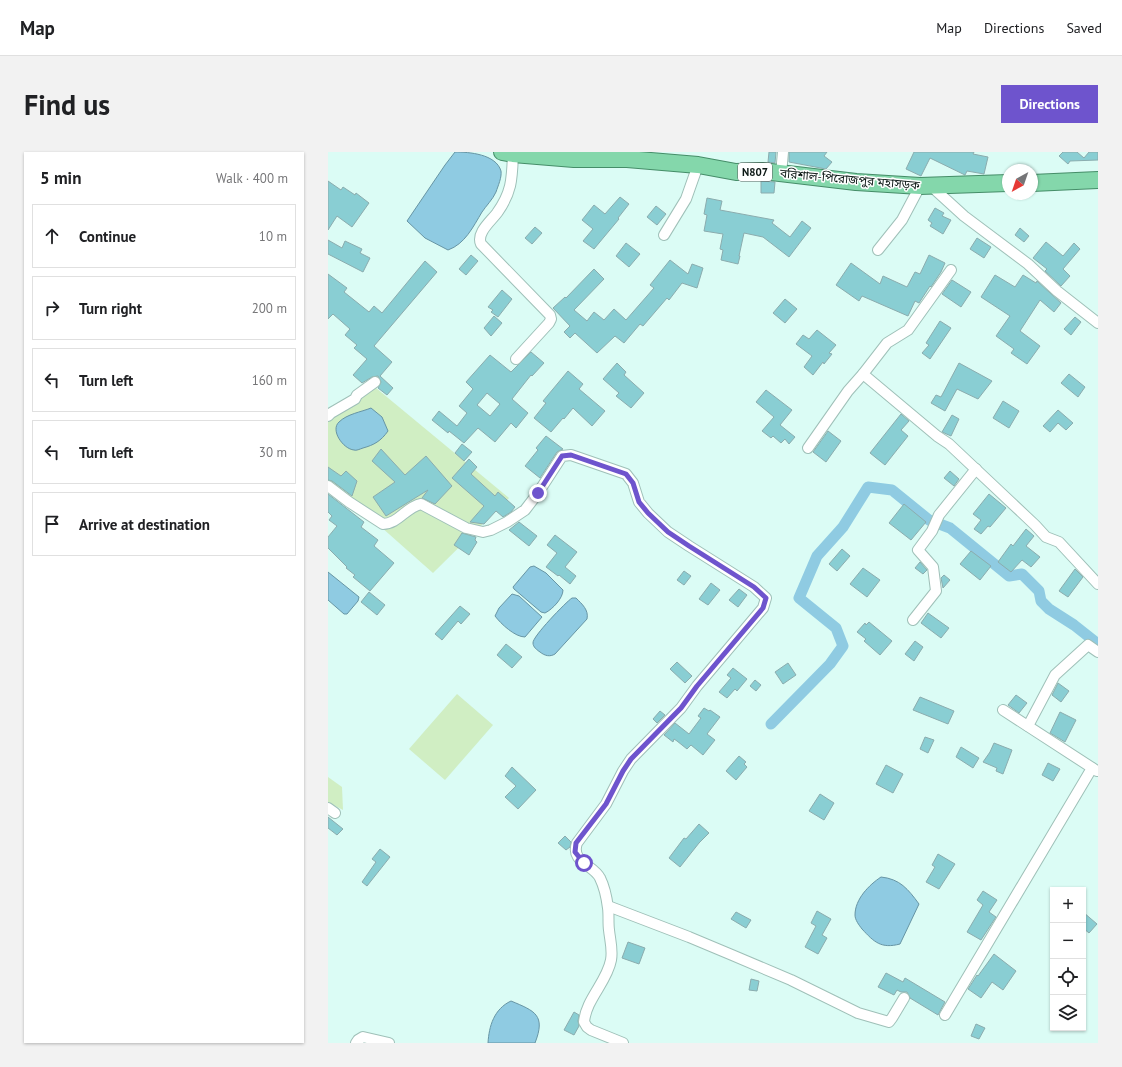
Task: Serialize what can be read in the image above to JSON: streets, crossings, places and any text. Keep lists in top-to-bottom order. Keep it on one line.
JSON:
{"streets":{"highway":["N807","বরিশাল-পিরোজপুর মহাসড়ক"]},"north":"bottom left","page":{"header":"Map","nav":["Map","Directions","Saved"],"buttons":"Directions","title":"Find us","heading":["5 min","Walk · 400 m"],"list":[["Continue","10 m"],["Turn right","200 m"],["Turn left","160 m"],["Turn left","30 m"],"Arrive at destination"],"map_buttons":["+","−"]}}
